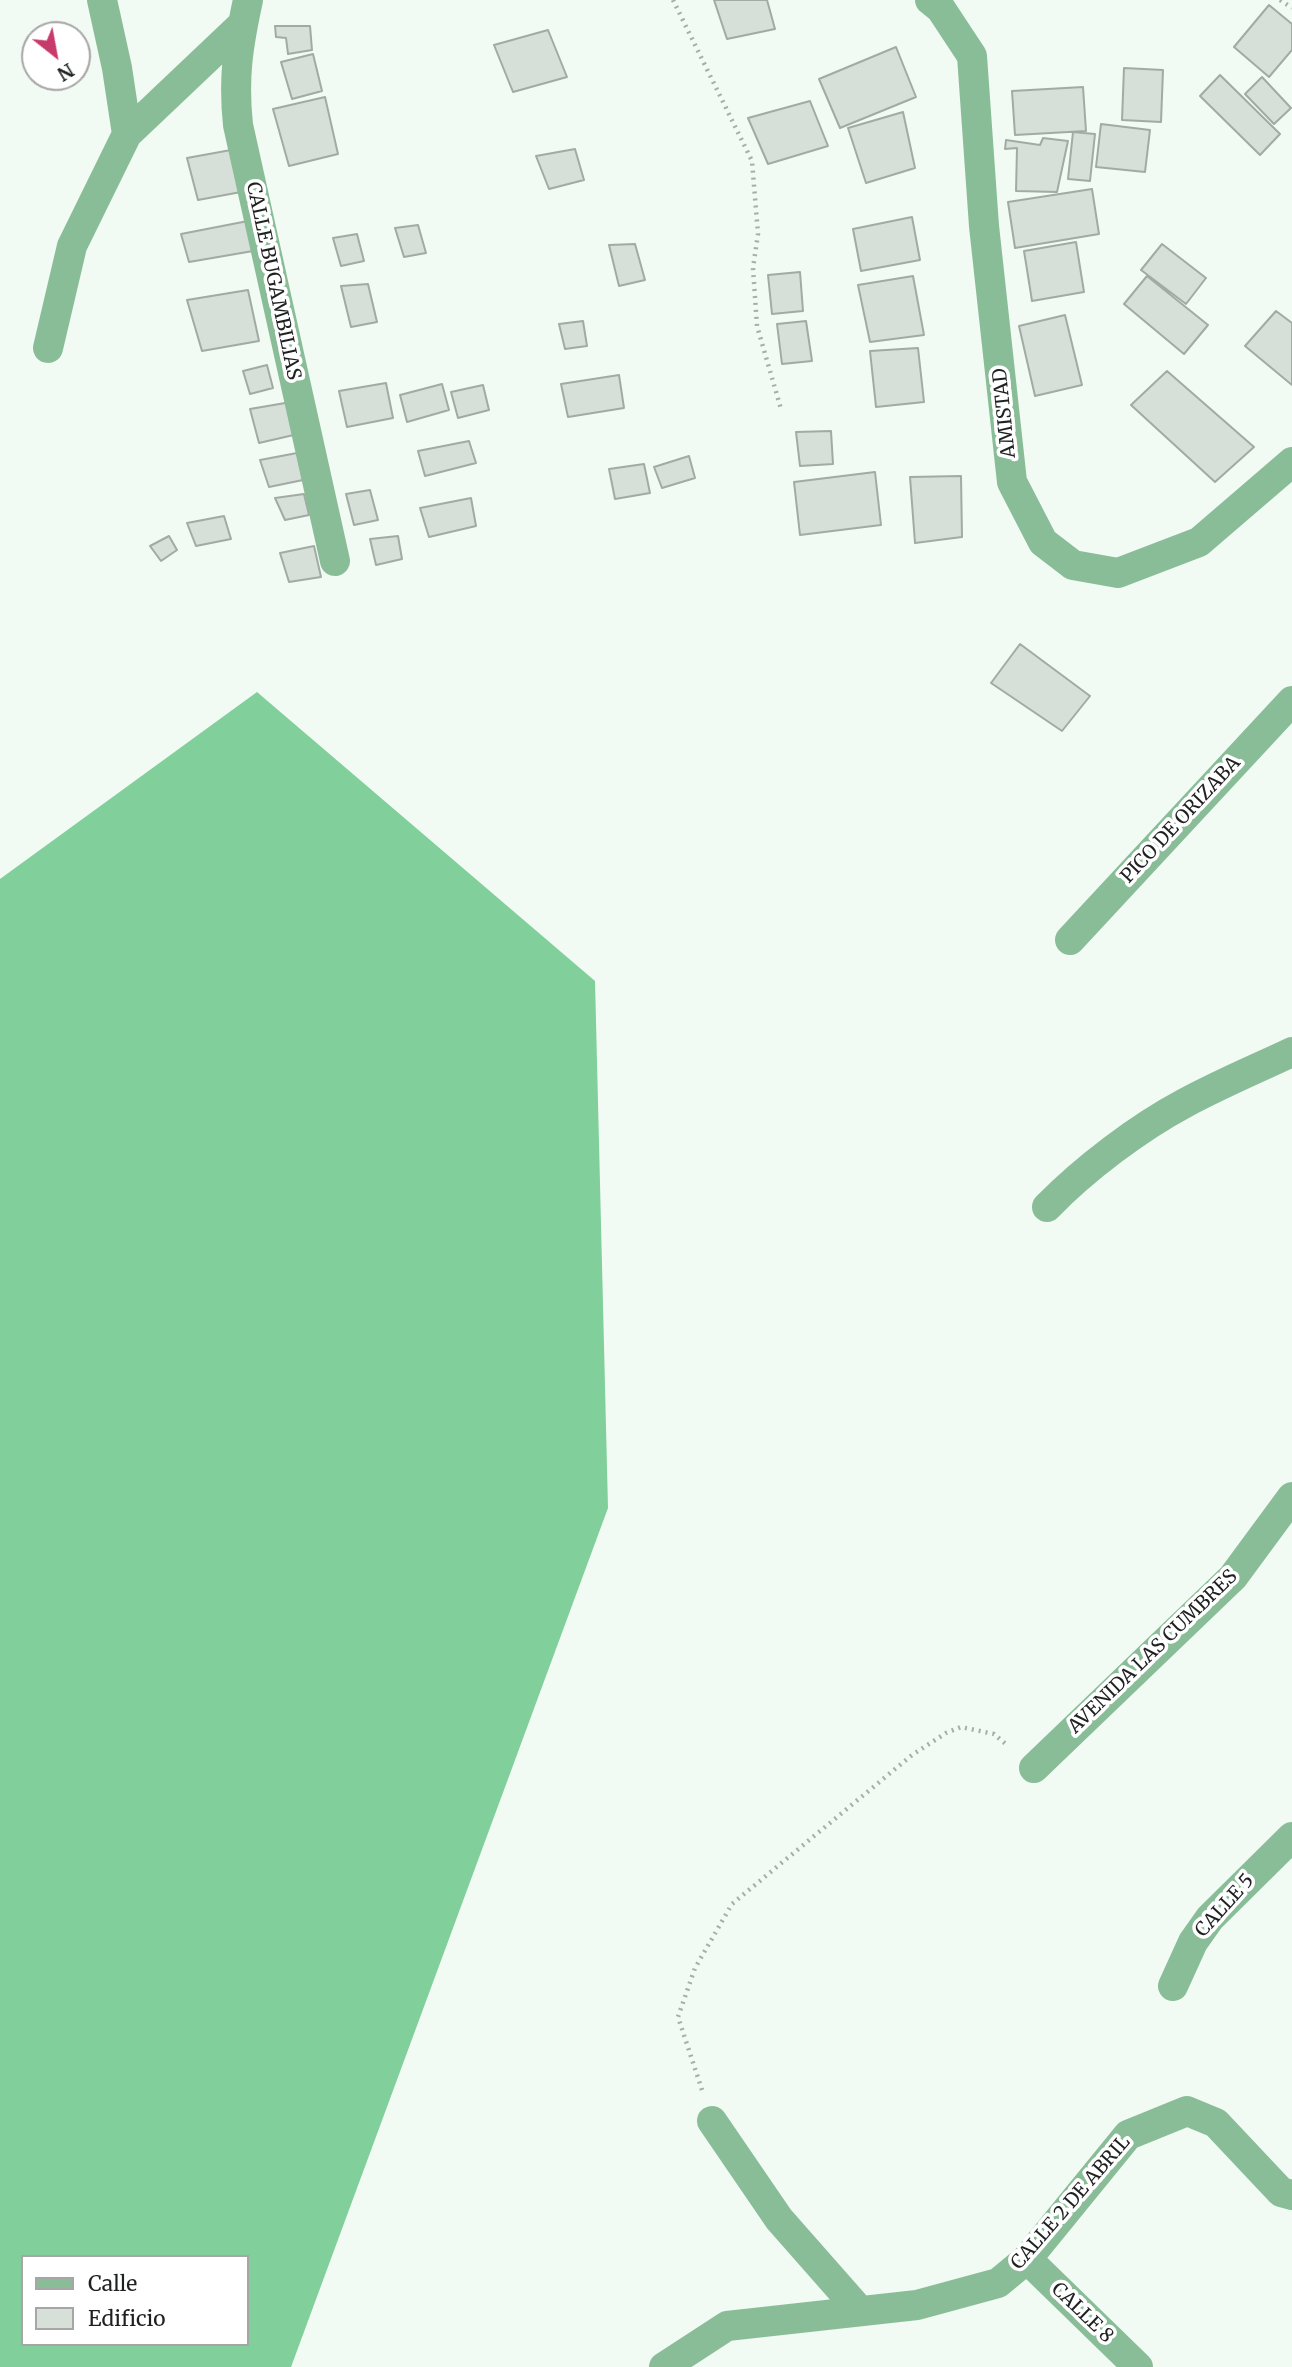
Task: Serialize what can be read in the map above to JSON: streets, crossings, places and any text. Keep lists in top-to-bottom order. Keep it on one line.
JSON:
{"streets":{"street":["CALLE BUGAMBILIAS","AMISTAD","PICO DE ORIZABA","AVENIDA LAS CUMBRES","CALLE 5","CALLE 2 DE ABRIL","CALLE 8"]},"crossings":[["CALLE 2 DE ABRIL","CALLE 8"]],"legend":["Calle","Edificio"],"north":"bottom right"}
